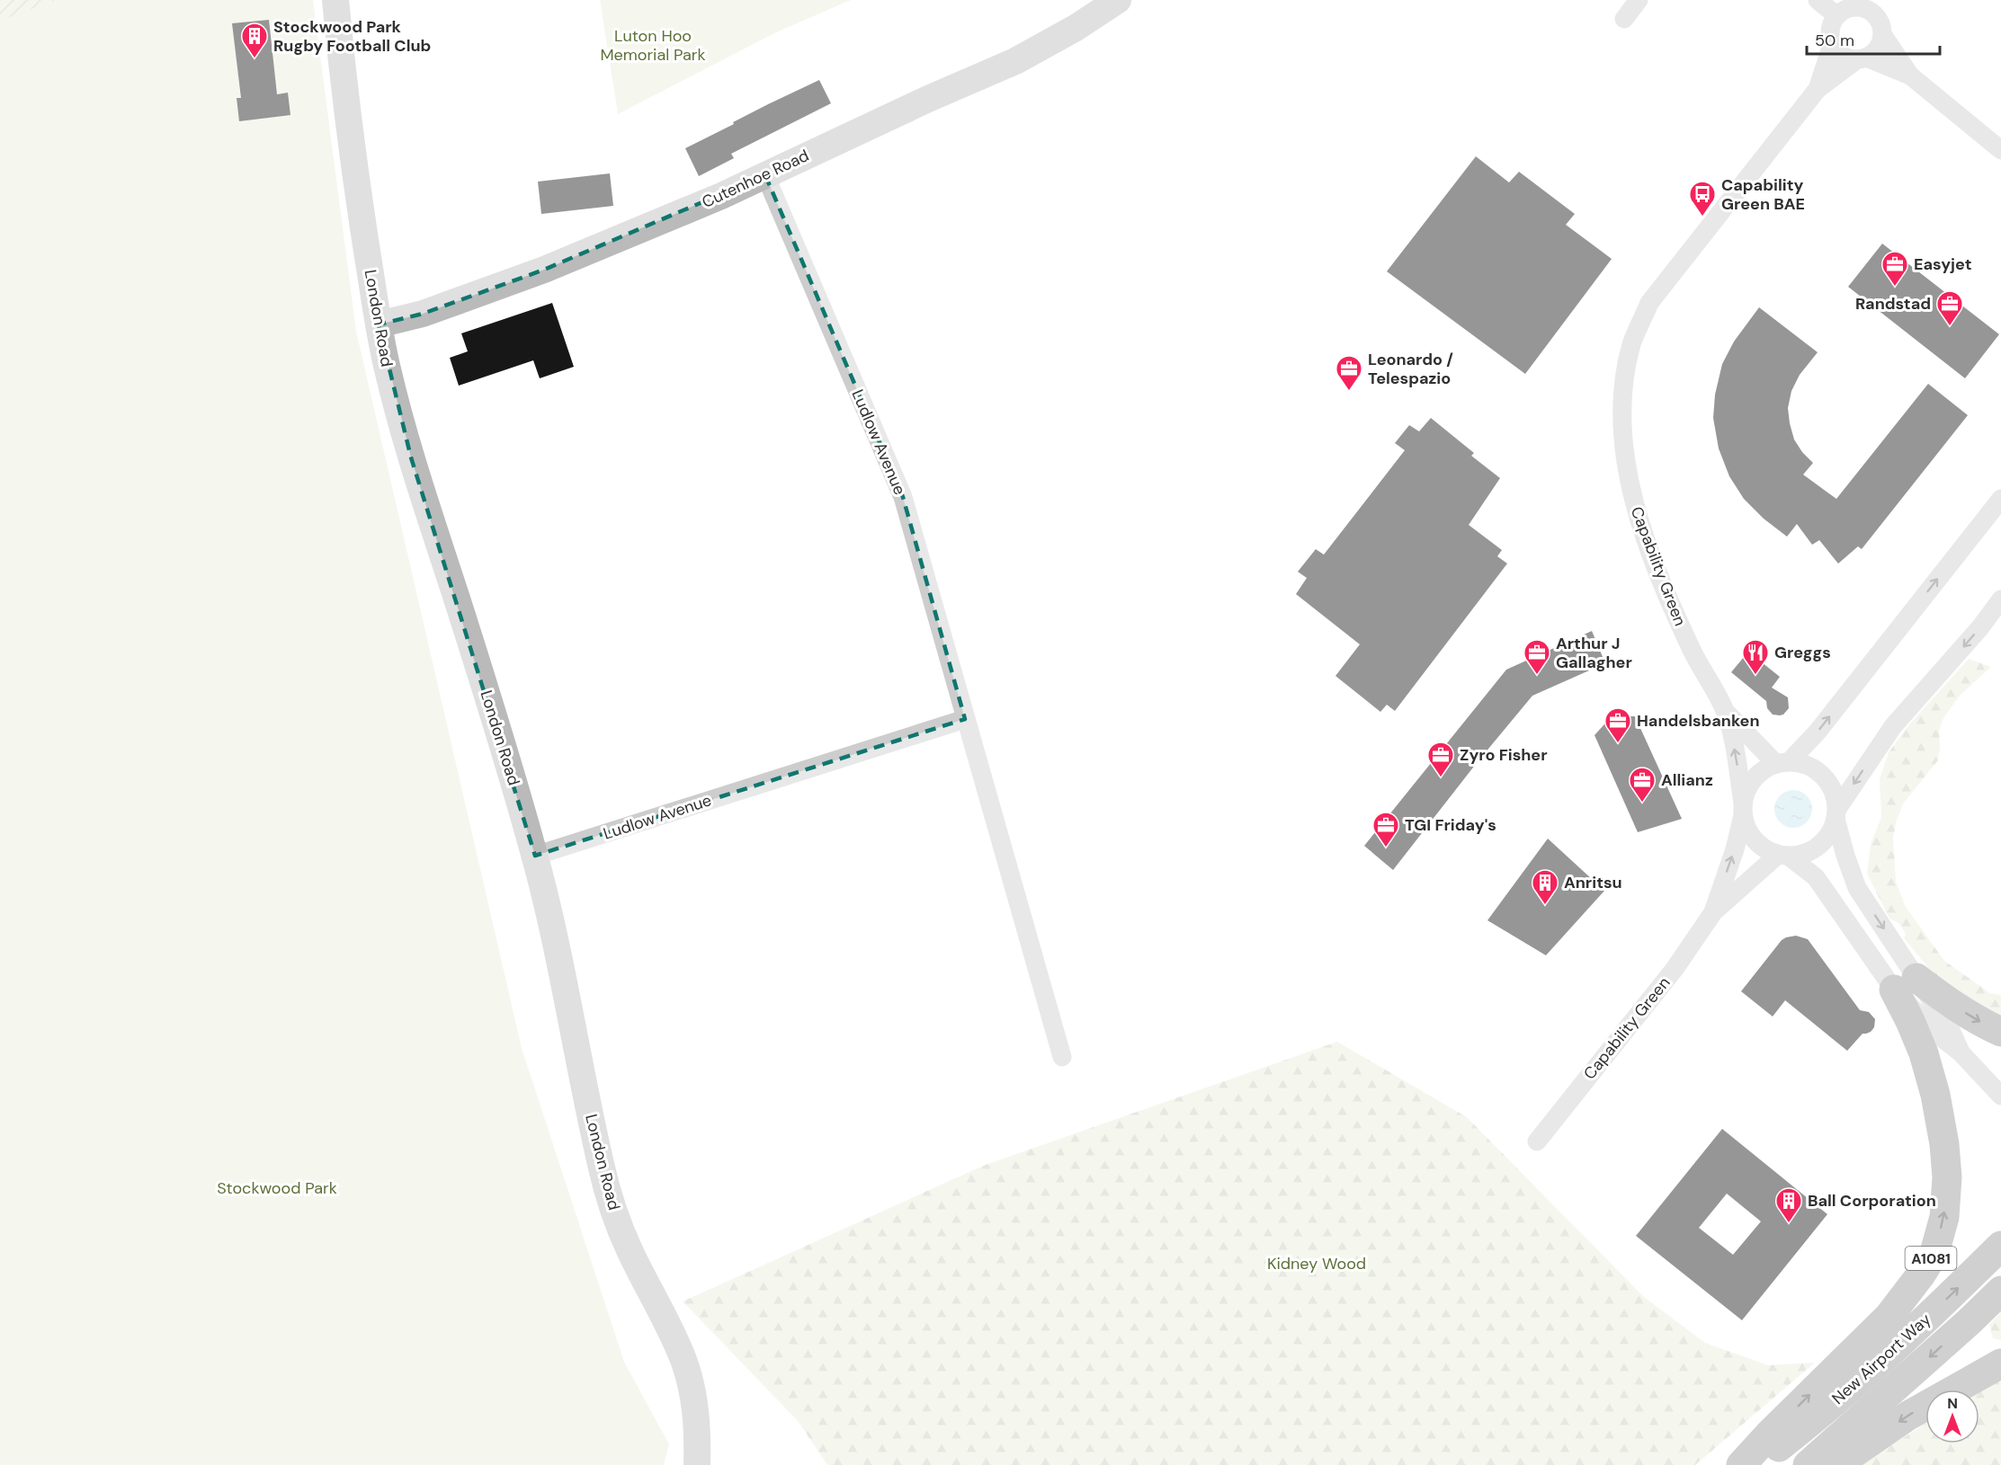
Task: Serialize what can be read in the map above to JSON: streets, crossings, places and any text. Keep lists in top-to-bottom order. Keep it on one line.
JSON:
{"streets":{"highway":["A1081","New Airport Way"],"street":["Cutenhoe Road","London Road","Ludlow Avenue","Capability Green"]},"crossings":[["Cutenhoe Road","London Road"],["Cutenhoe Road","Ludlow Avenue"],["London Road","Ludlow Avenue"]],"parks":["Luton Hoo Memorial Park","Stockwood Park","Kidney Wood"],"places":{"building":["Stockwood Park Rugby Football Club","Anritsu","Ball Corporation"],"bus stop":["Capability Green BAE"],"office":["Easyjet","Randstad","Leonardo / Telespazio","Arthur J Gallagher","Handelsbanken","Zyro Fisher","Allianz","TGI Friday's"],"restaurant":["Greggs"]},"scale_bar":"50 m","north":"top"}
